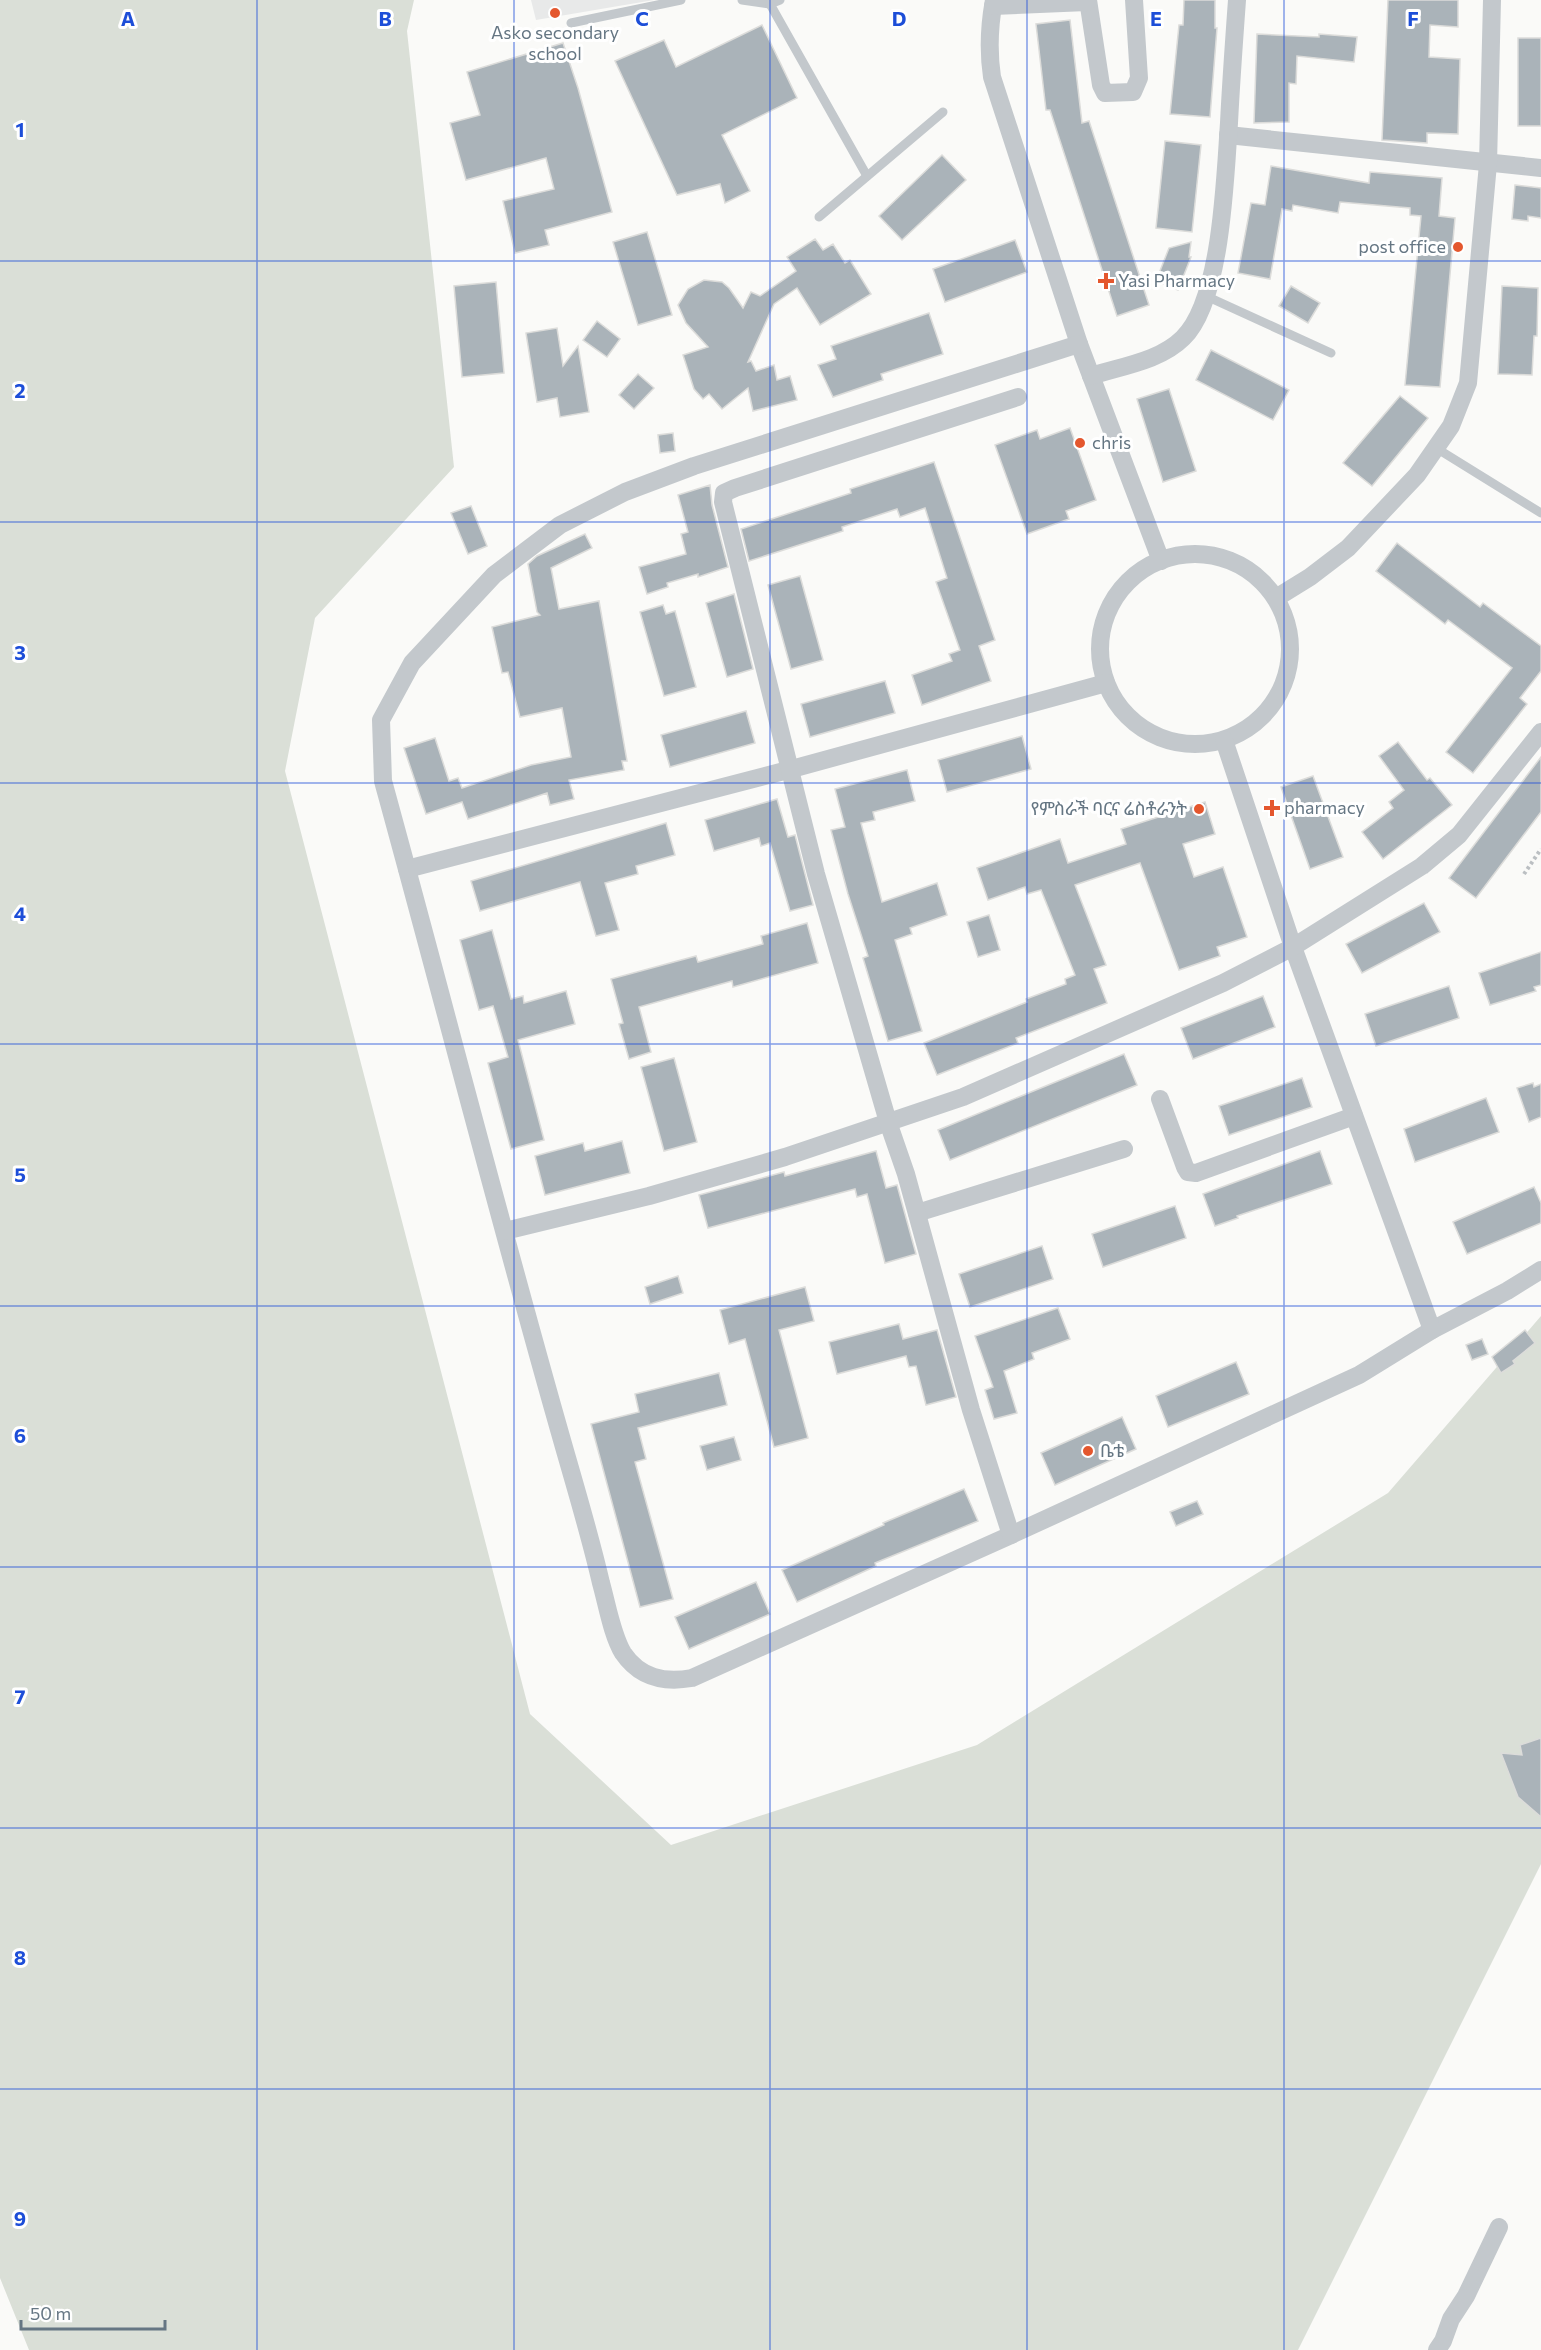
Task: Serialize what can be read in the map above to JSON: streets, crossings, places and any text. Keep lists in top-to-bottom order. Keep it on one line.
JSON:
{"places":{"other":["Asko secondary school","post office","chris","የምስራች ባርና ሬስቶራንት","ቤቴ"],"health":["Yasi Pharmacy","pharmacy"]},"scale_bar":"50 m","grid":{"columns":["A","B","C","D","E","F"],"rows":["1","2","3","4","5","6","7","8","9"]}}
